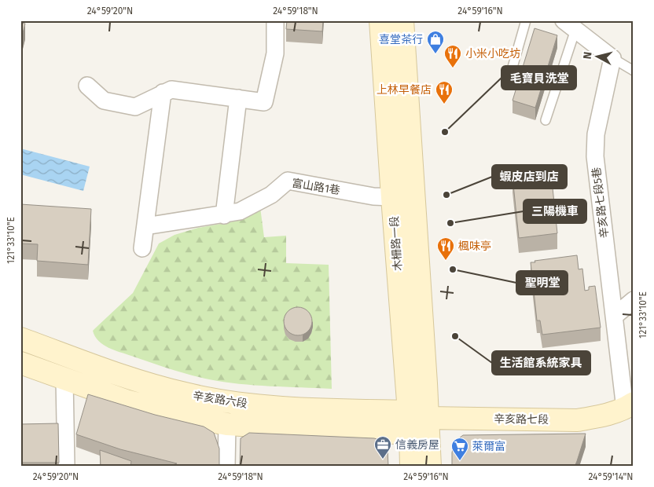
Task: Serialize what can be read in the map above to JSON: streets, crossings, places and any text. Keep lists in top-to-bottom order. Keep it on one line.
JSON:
{"streets":{"main road":["木柵路一段","辛亥路六段","辛亥路七段"],"street":["富山路1巷","辛亥路七段5巷"]},"crossings":[["富山路1巷","木柵路一段"],["辛亥路七段5巷","辛亥路七段"],["木柵路一段","辛亥路六段"],["木柵路一段","辛亥路七段"]],"places":{"shop":["喜堂茶行"],"restaurant":["小米小吃坊","上林早餐店","楓味亭"],"other":["毛寶貝洗堂","蝦皮店到店","三陽機車","聖明堂","生活館系統家具"],"office":["信義房屋"],"supermarket":["萊爾富"]},"north":"left","coordinates":["24°59'20\"N","24°59'18\"N","24°59'16\"N","121°33'10\"E","24°59'14\"N"]}
